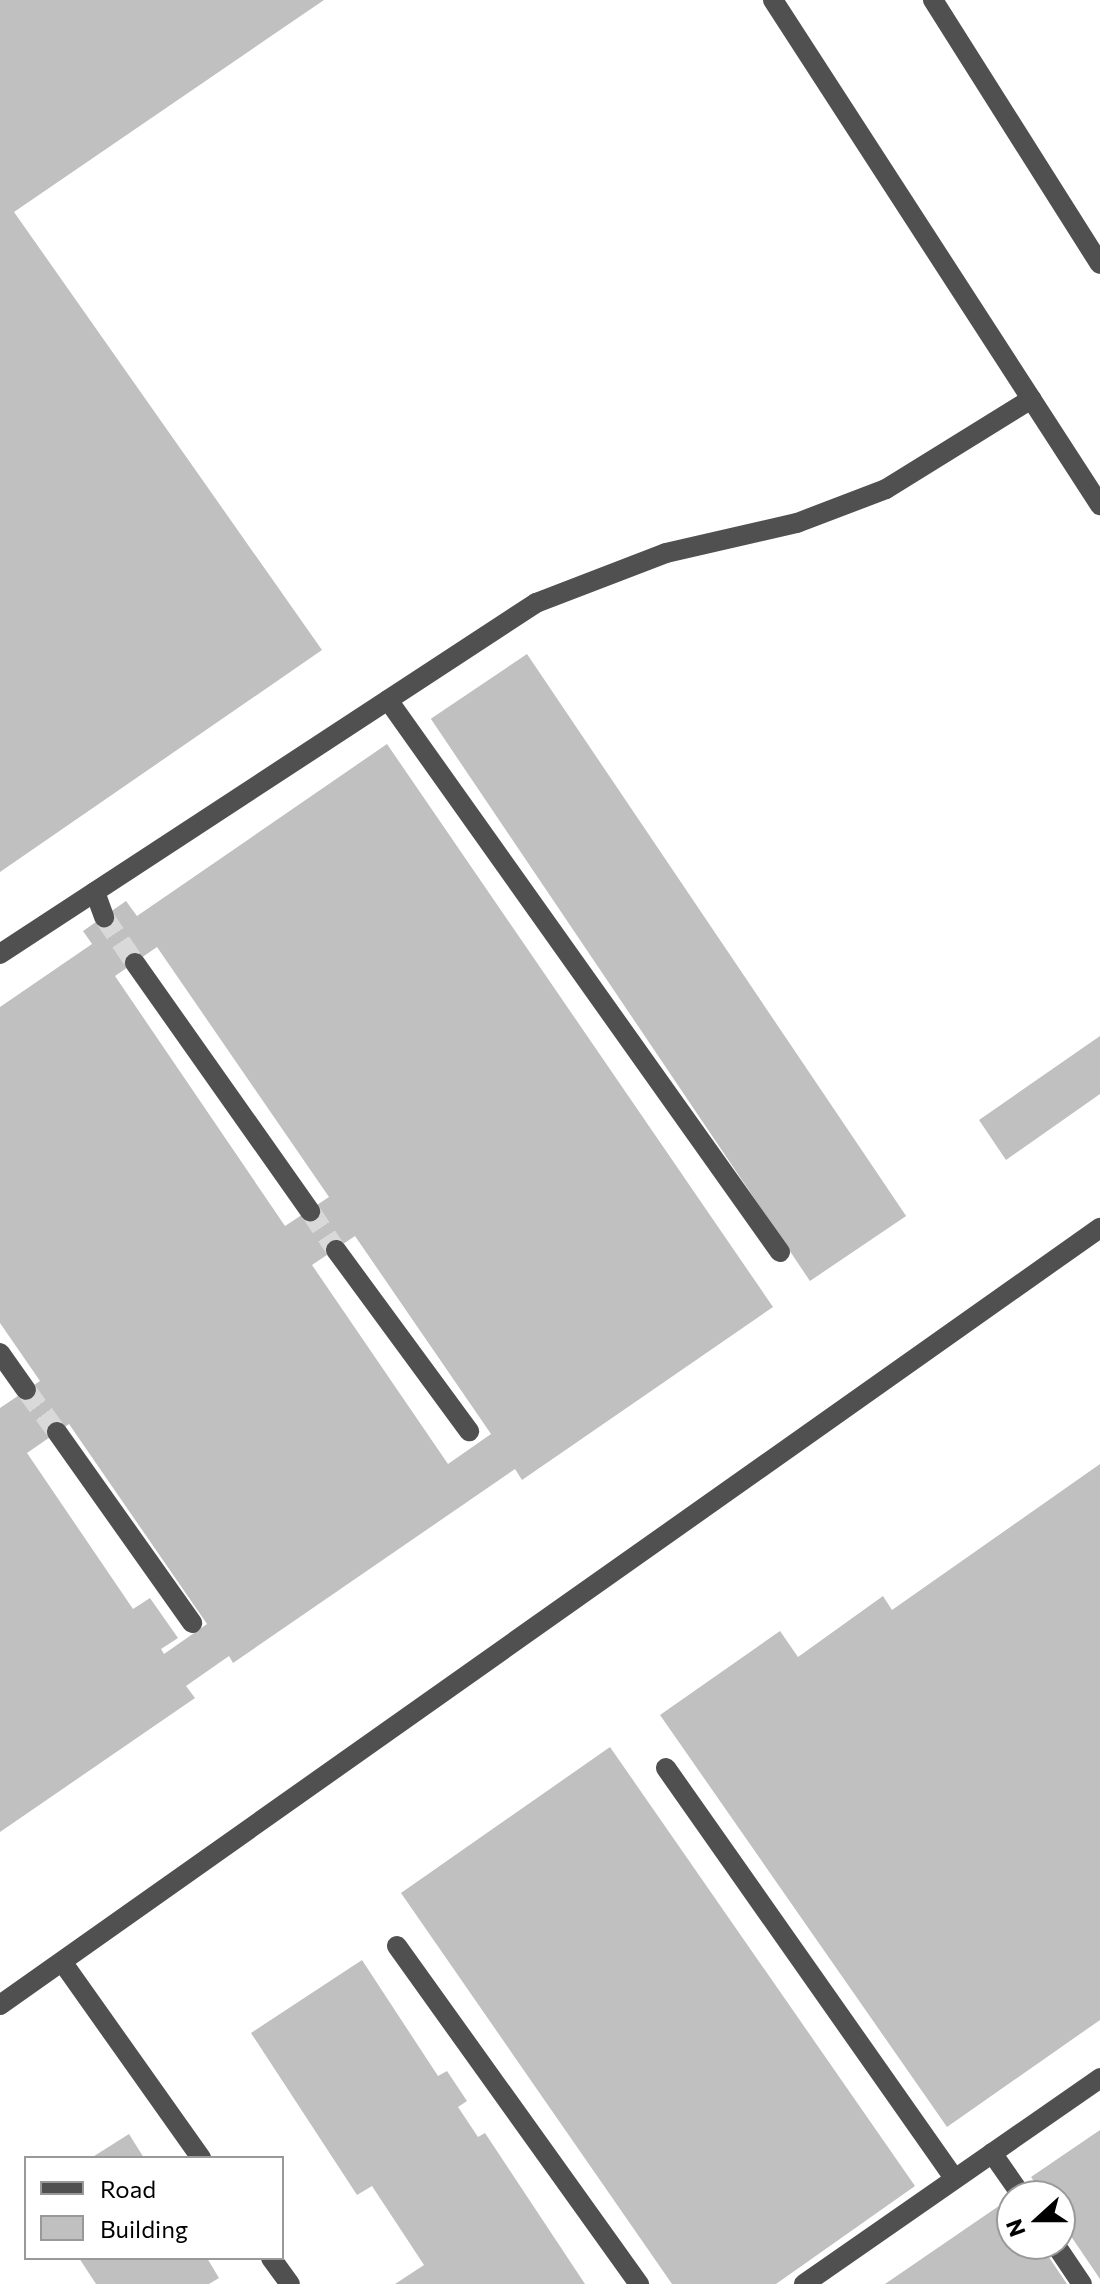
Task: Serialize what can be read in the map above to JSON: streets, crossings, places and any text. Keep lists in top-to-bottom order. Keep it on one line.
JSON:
{"legend":["Road","Building"],"north":"left"}
